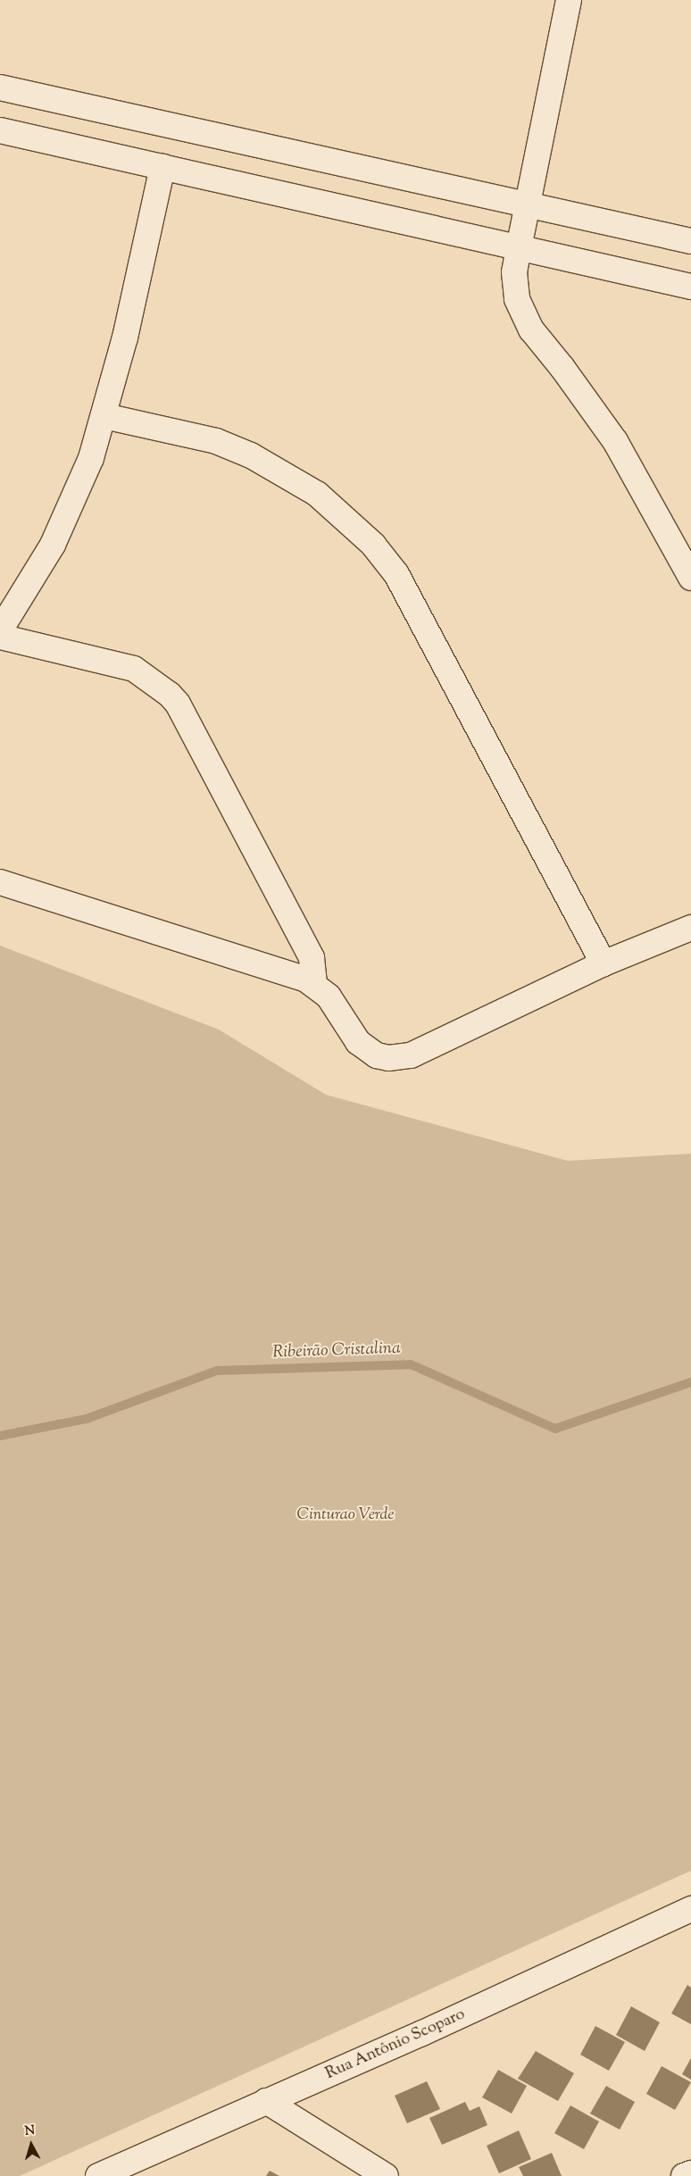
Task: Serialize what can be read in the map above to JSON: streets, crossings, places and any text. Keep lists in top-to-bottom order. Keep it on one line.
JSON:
{"streets":{"street":["Rua Antônio Scoparo"]},"water":["Ribeirão Cristalina"],"parks":["Cinturao Verde"],"north":"top"}
